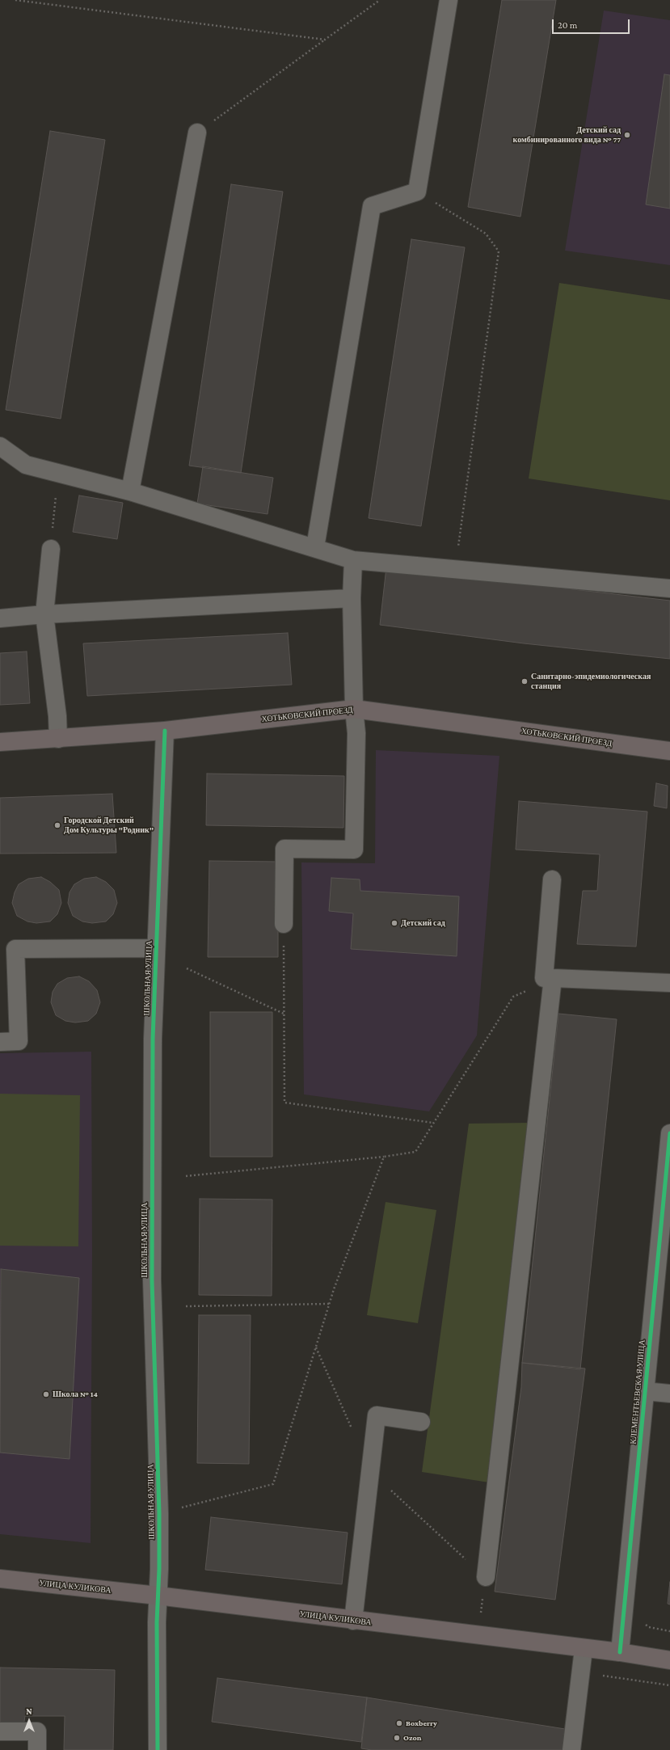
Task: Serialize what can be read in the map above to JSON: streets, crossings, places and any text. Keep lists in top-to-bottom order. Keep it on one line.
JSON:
{"streets":{"main road":["ХОТЬКОВСКИЙ ПРОЕЗД","УЛИЦА КУЛИКОВА"],"street":["ШКОЛЬНАЯ УЛИЦА","КЛЕМЕНТЬЕВСКАЯ УЛИЦА"]},"crossings":[["ХОТЬКОВСКИЙ ПРОЕЗД","ШКОЛЬНАЯ УЛИЦА"],["ШКОЛЬНАЯ УЛИЦА","УЛИЦА КУЛИКОВА"],["КЛЕМЕНТЬЕВСКАЯ УЛИЦА","УЛИЦА КУЛИКОВА"]],"places":["Детский сад комбинированного вида № 77","Санитарно-эпидемиологическая станция","Городской Детский Дом Культуры \"Родник\"","Детский сад","Школа № 14","Boxberry","Ozon"],"scale_bar":"20 m","north":"top"}
